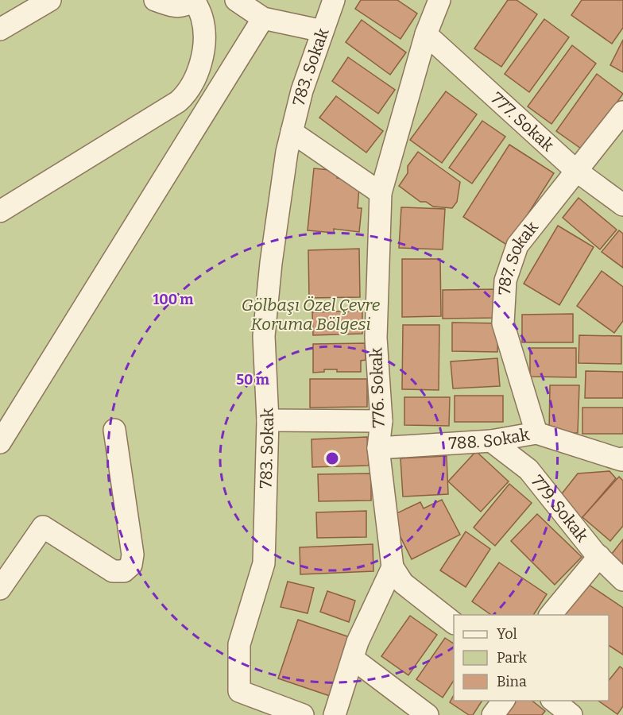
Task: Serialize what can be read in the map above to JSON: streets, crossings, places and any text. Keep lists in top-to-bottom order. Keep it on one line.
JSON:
{"streets":{"street":["783. Sokak","777. Sokak","787. Sokak","776. Sokak","788. Sokak","779. Sokak"]},"crossings":[["777. Sokak","787. Sokak"],["777. Sokak","776. Sokak"],["787. Sokak","788. Sokak"],["776. Sokak","788. Sokak"],["788. Sokak","779. Sokak"]],"parks":["Gölbaşı Özel Çevre Koruma Bölgesi"],"legend":["Yol","Park","Bina"],"rings":["100 m","50 m"]}
